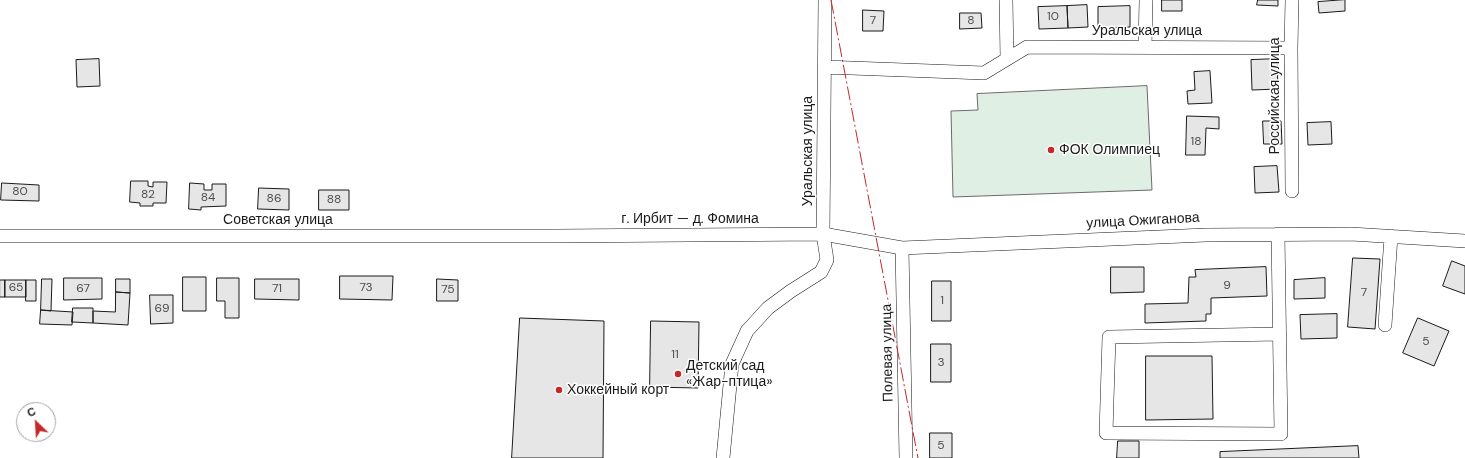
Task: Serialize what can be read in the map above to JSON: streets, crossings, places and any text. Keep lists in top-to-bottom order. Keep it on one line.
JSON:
{"streets":{"street":["Уральская улица","Российская улица","г. Ирбит — д. Фомина","Советская улица","улица Ожиганова","Полевая улица"]},"crossings":[["Уральская улица","Российская улица"],["Уральская улица","г. Ирбит — д. Фомина"],["Уральская улица","улица Ожиганова"],["г. Ирбит — д. Фомина","Советская улица"],["г. Ирбит — д. Фомина","улица Ожиганова"],["улица Ожиганова","Полевая улица"]],"places":["ФОК Олимпиец","Детский сад «Жар-птица»","Хоккейный корт"],"house_numbers":["10","7","8","18","80","82","84","86","88","9","65","73","67","71","75","7","1","69","5","11","3","5"],"north":"top left"}
